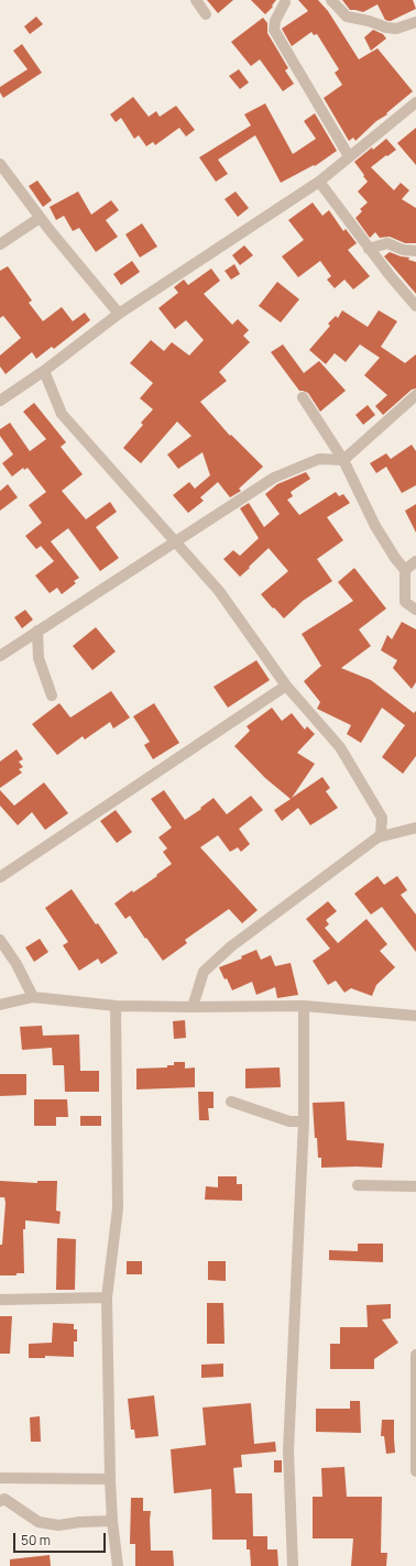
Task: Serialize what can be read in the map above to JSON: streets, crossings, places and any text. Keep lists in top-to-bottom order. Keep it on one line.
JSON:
{"scale_bar":"50 m"}
